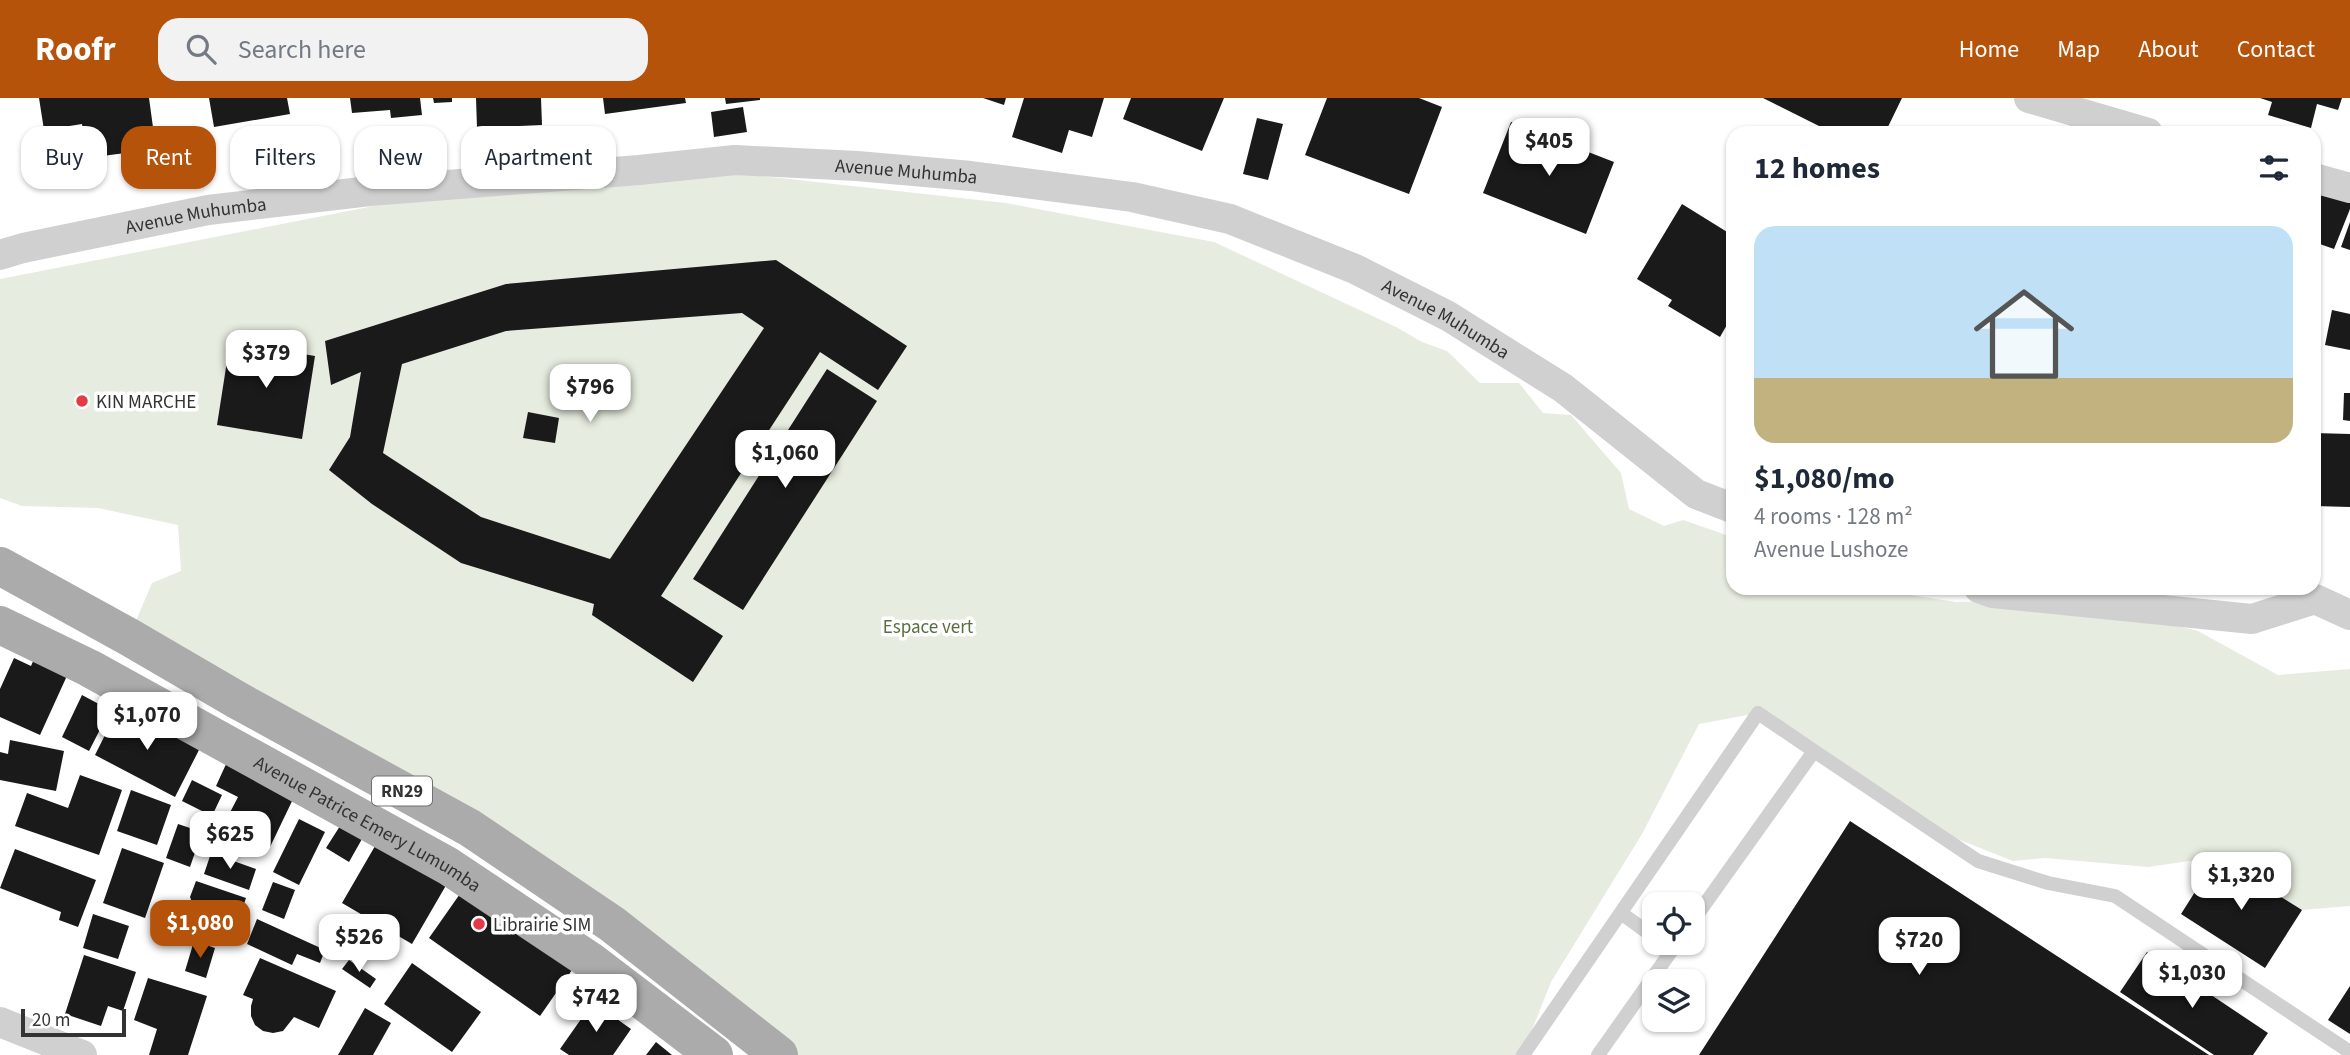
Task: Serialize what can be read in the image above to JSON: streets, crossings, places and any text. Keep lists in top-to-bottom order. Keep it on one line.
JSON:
{"streets":{"main road":["RN29","Avenue Patrice Emery Lumumba"],"street":["Avenue Muhumba"]},"parks":["Espace vert"],"places":["KIN MARCHE","Librairie SIM"],"scale_bar":"20 m","page":{"header":"Roofr","search":"Search here","nav":["Home","Map","About","Contact"],"price":["$405","$379","$796","$1,060","$1,070","$625","$1,320","$1,080","$526","$720","$1,030","$742"],"chip":["Buy","Rent","Filters","New","Apartment"],"heading":"12 homes","list":[{"name":"$1,080/mo","note":"4 rooms · 128 m² · Avenue Lushoze"}],"scale":"20 m"}}
